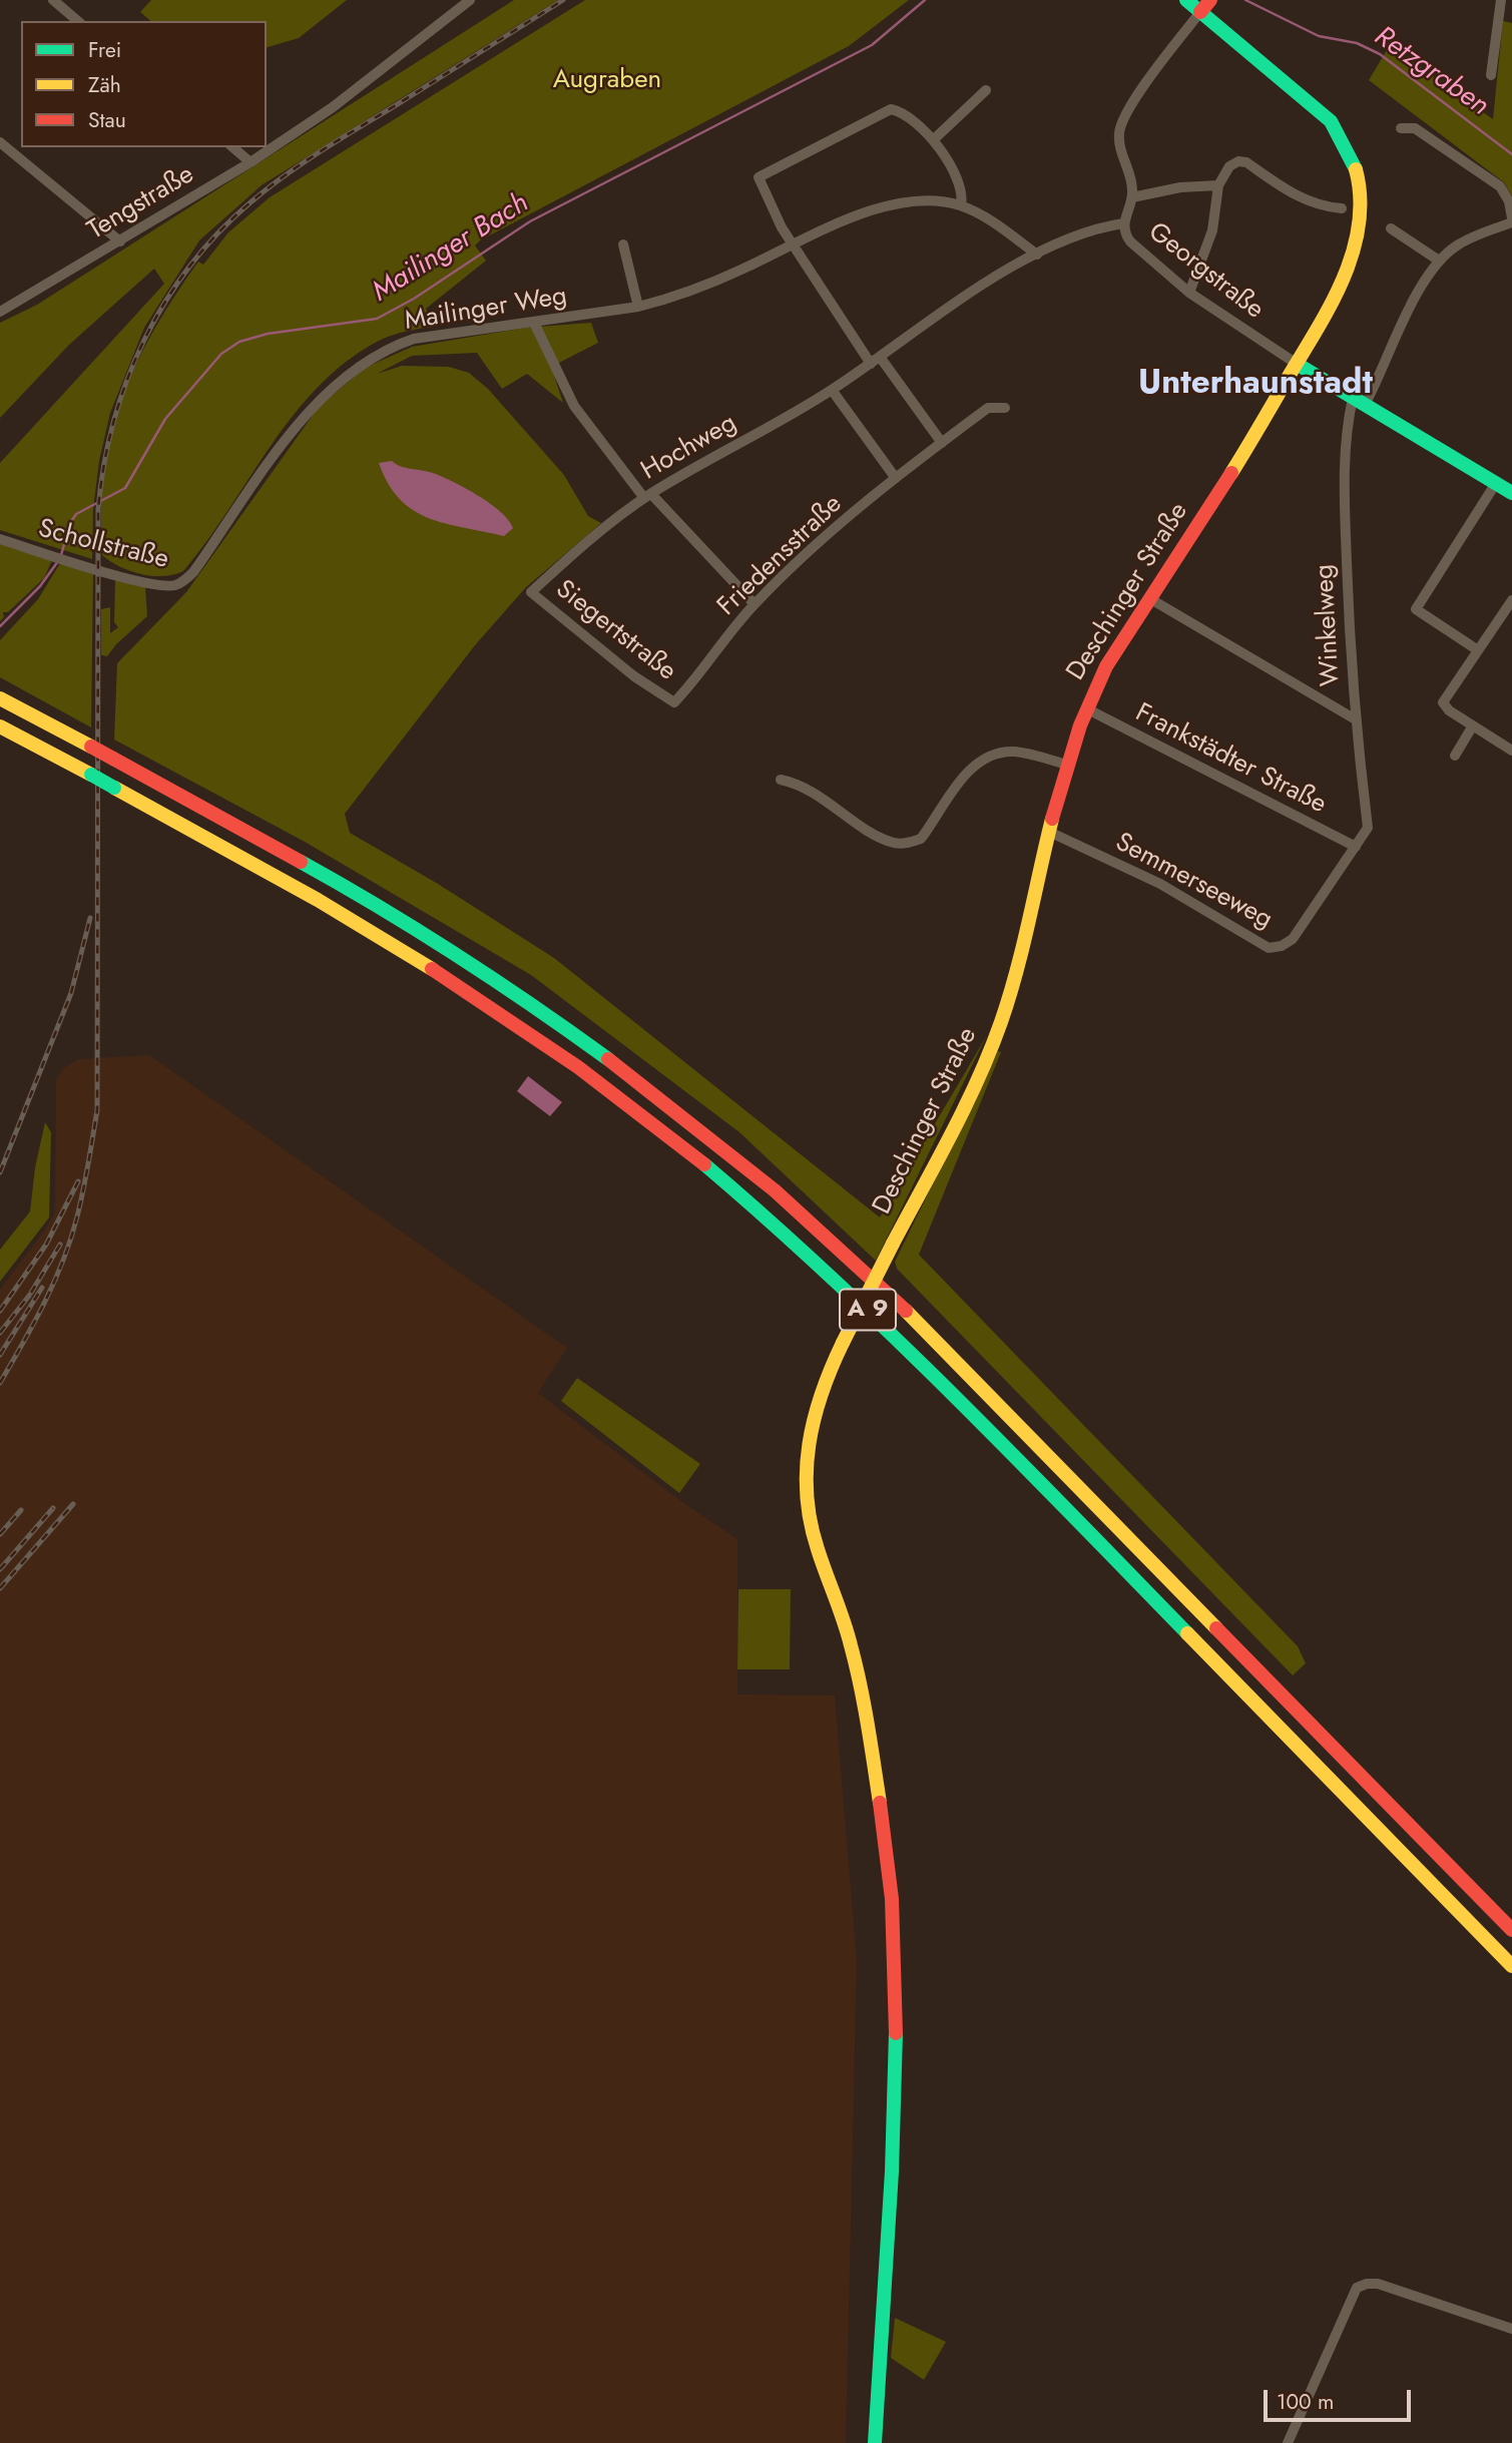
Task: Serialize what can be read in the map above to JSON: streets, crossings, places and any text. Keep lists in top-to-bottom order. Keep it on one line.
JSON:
{"streets":{"main road":["Deschinger Straße","A 9"],"street":["Tengstraße","Georgstraße","Mailinger Weg","Hochweg","Schollstraße","Friedensstraße","Winkelweg","Siegertstraße","Frankstädter Straße","Semmerseeweg"]},"crossings":[["Georgstraße","Hochweg"],["Georgstraße","Deschinger Straße"],["Mailinger Weg","Hochweg"],["Mailinger Weg","Schollstraße"],["Hochweg","Siegertstraße"],["Friedensstraße","Siegertstraße"],["Deschinger Straße","Frankstädter Straße"],["Deschinger Straße","Semmerseeweg"],["Winkelweg","Frankstädter Straße"],["Winkelweg","Semmerseeweg"],["Frankstädter Straße","Semmerseeweg"]],"districts":["Unterhaunstadt"],"water":["Retzgraben","Mailinger Bach"],"parks":["Augraben"],"legend":["Frei","Zäh","Stau"],"scale_bar":"100 m"}
